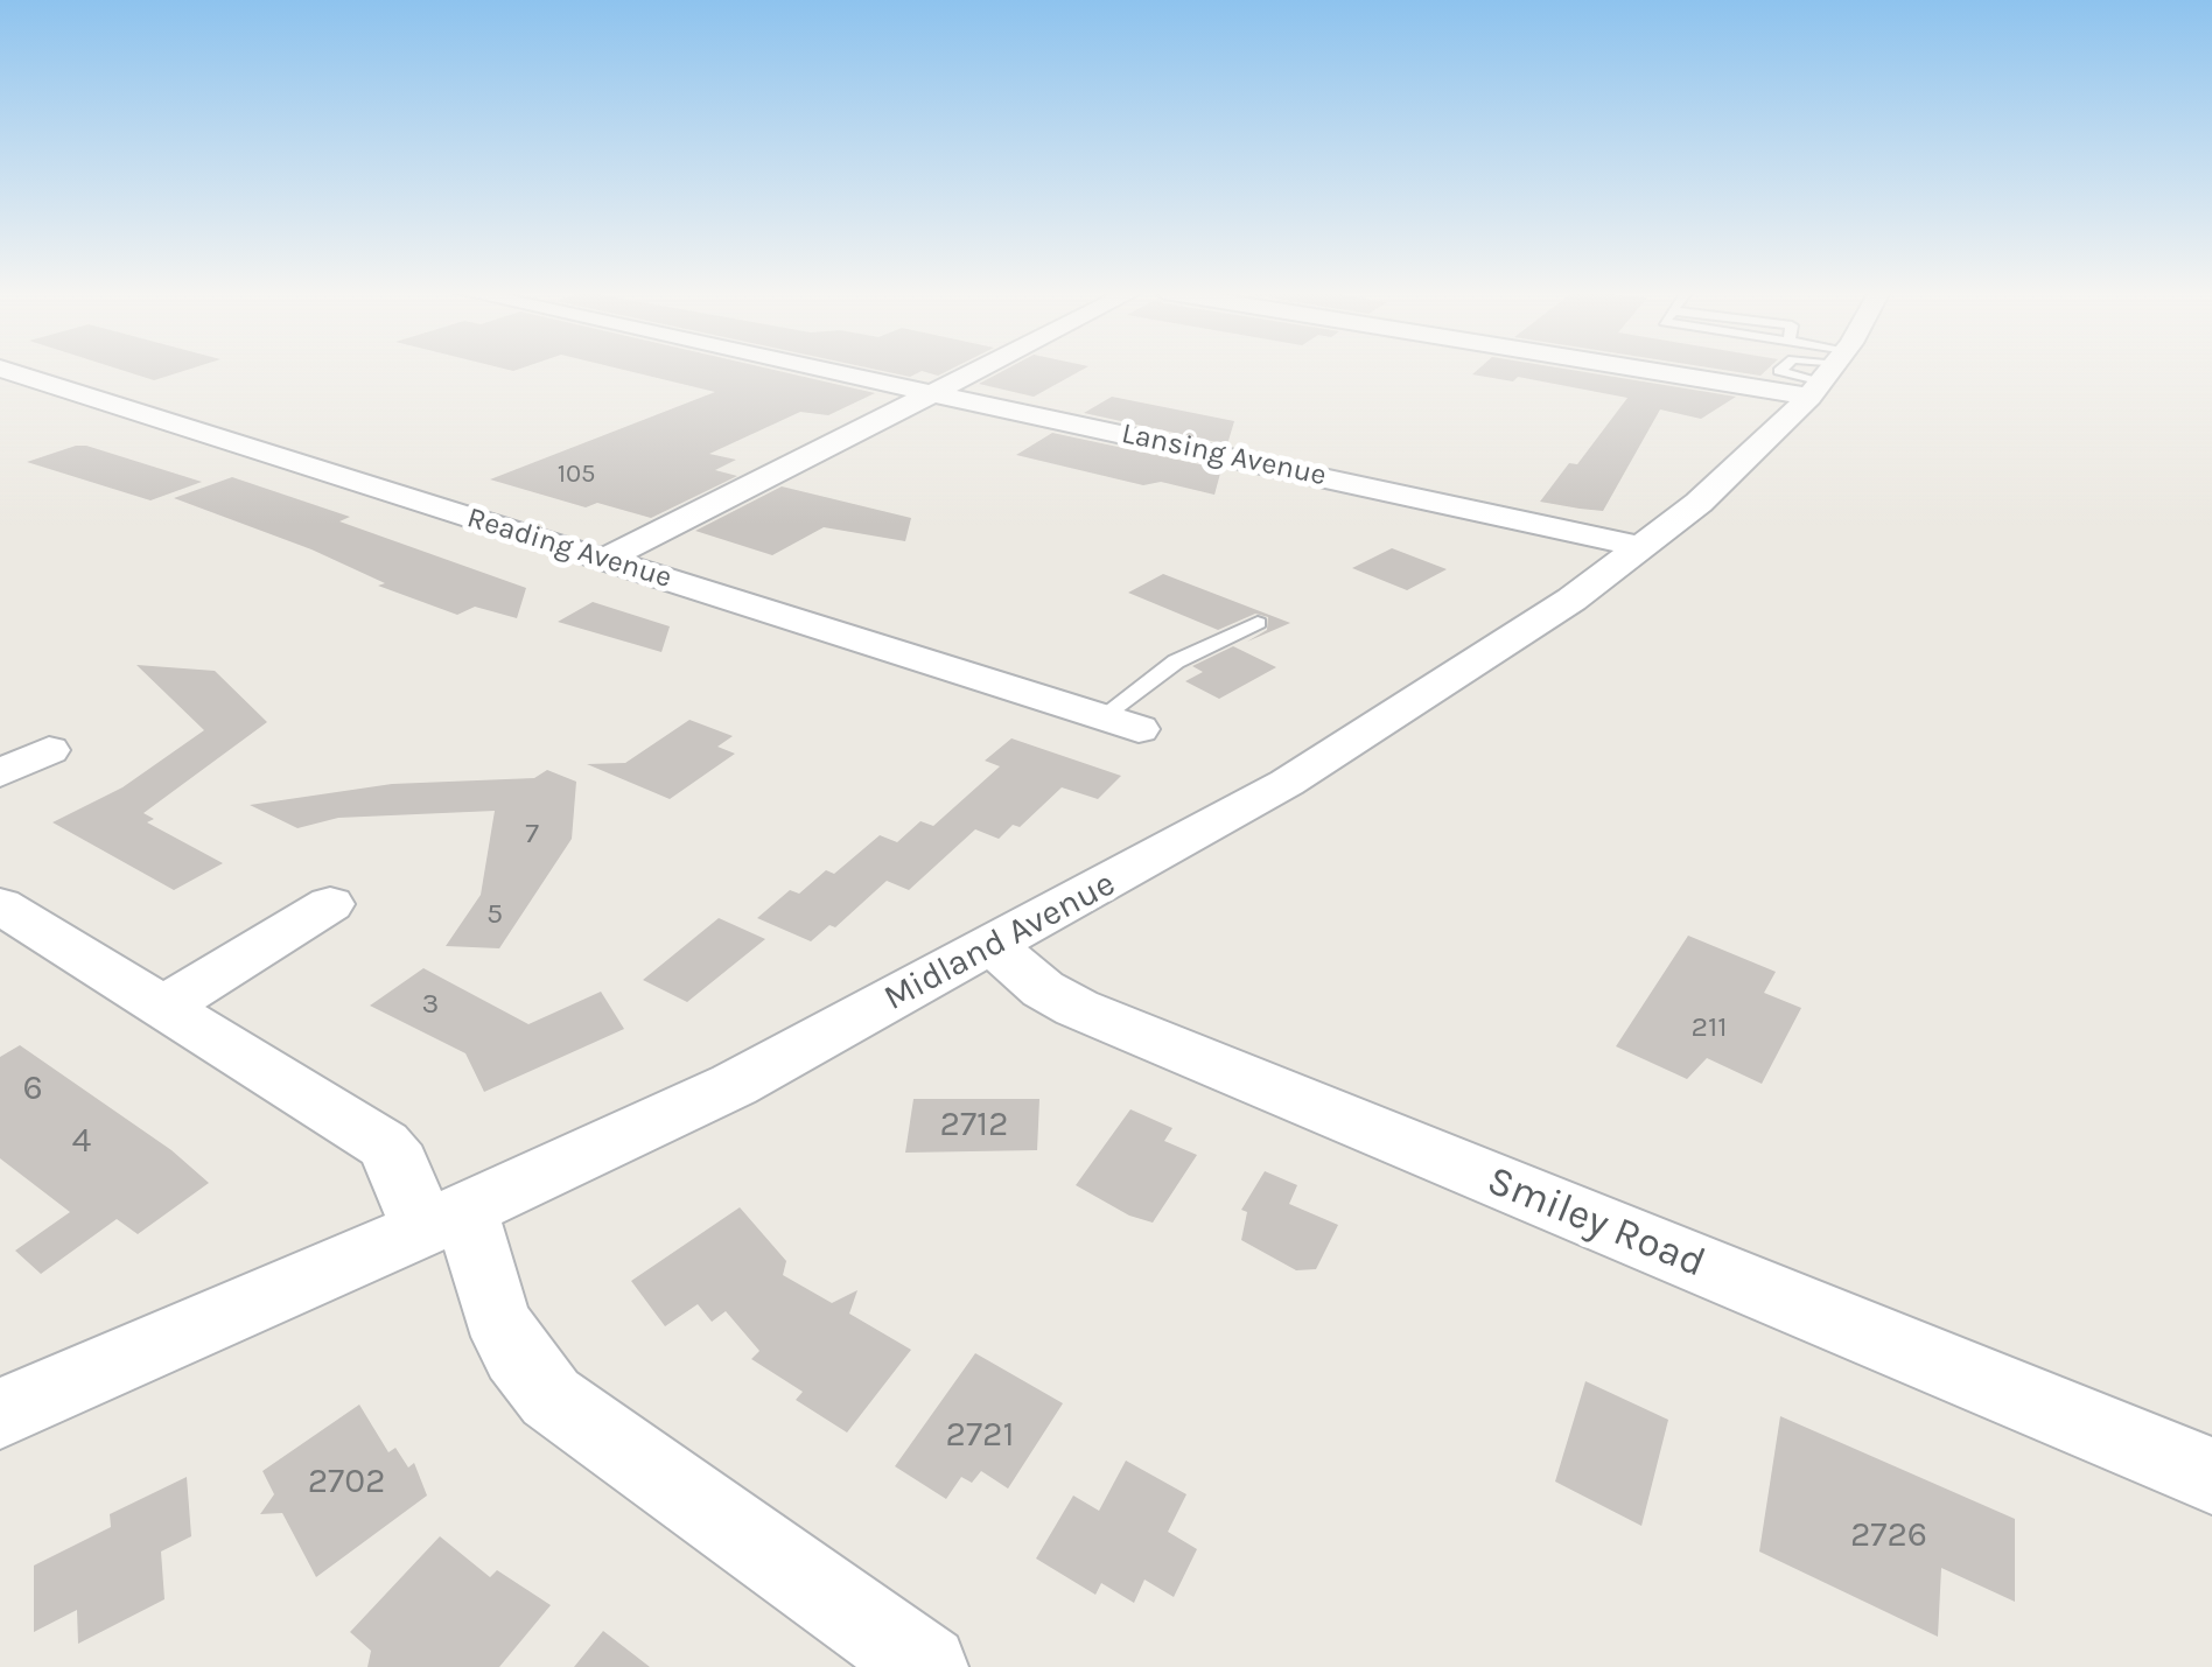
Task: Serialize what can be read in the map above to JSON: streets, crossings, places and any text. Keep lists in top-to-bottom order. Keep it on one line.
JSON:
{"streets":{"street":["Lansing Avenue","Reading Avenue","Midland Avenue","Smiley Road"]},"crossings":[["Lansing Avenue","Midland Avenue"],["Midland Avenue","Smiley Road"]],"house_numbers":["105","7","5","3","211","6","2712","4","2721","2702","2726"]}
